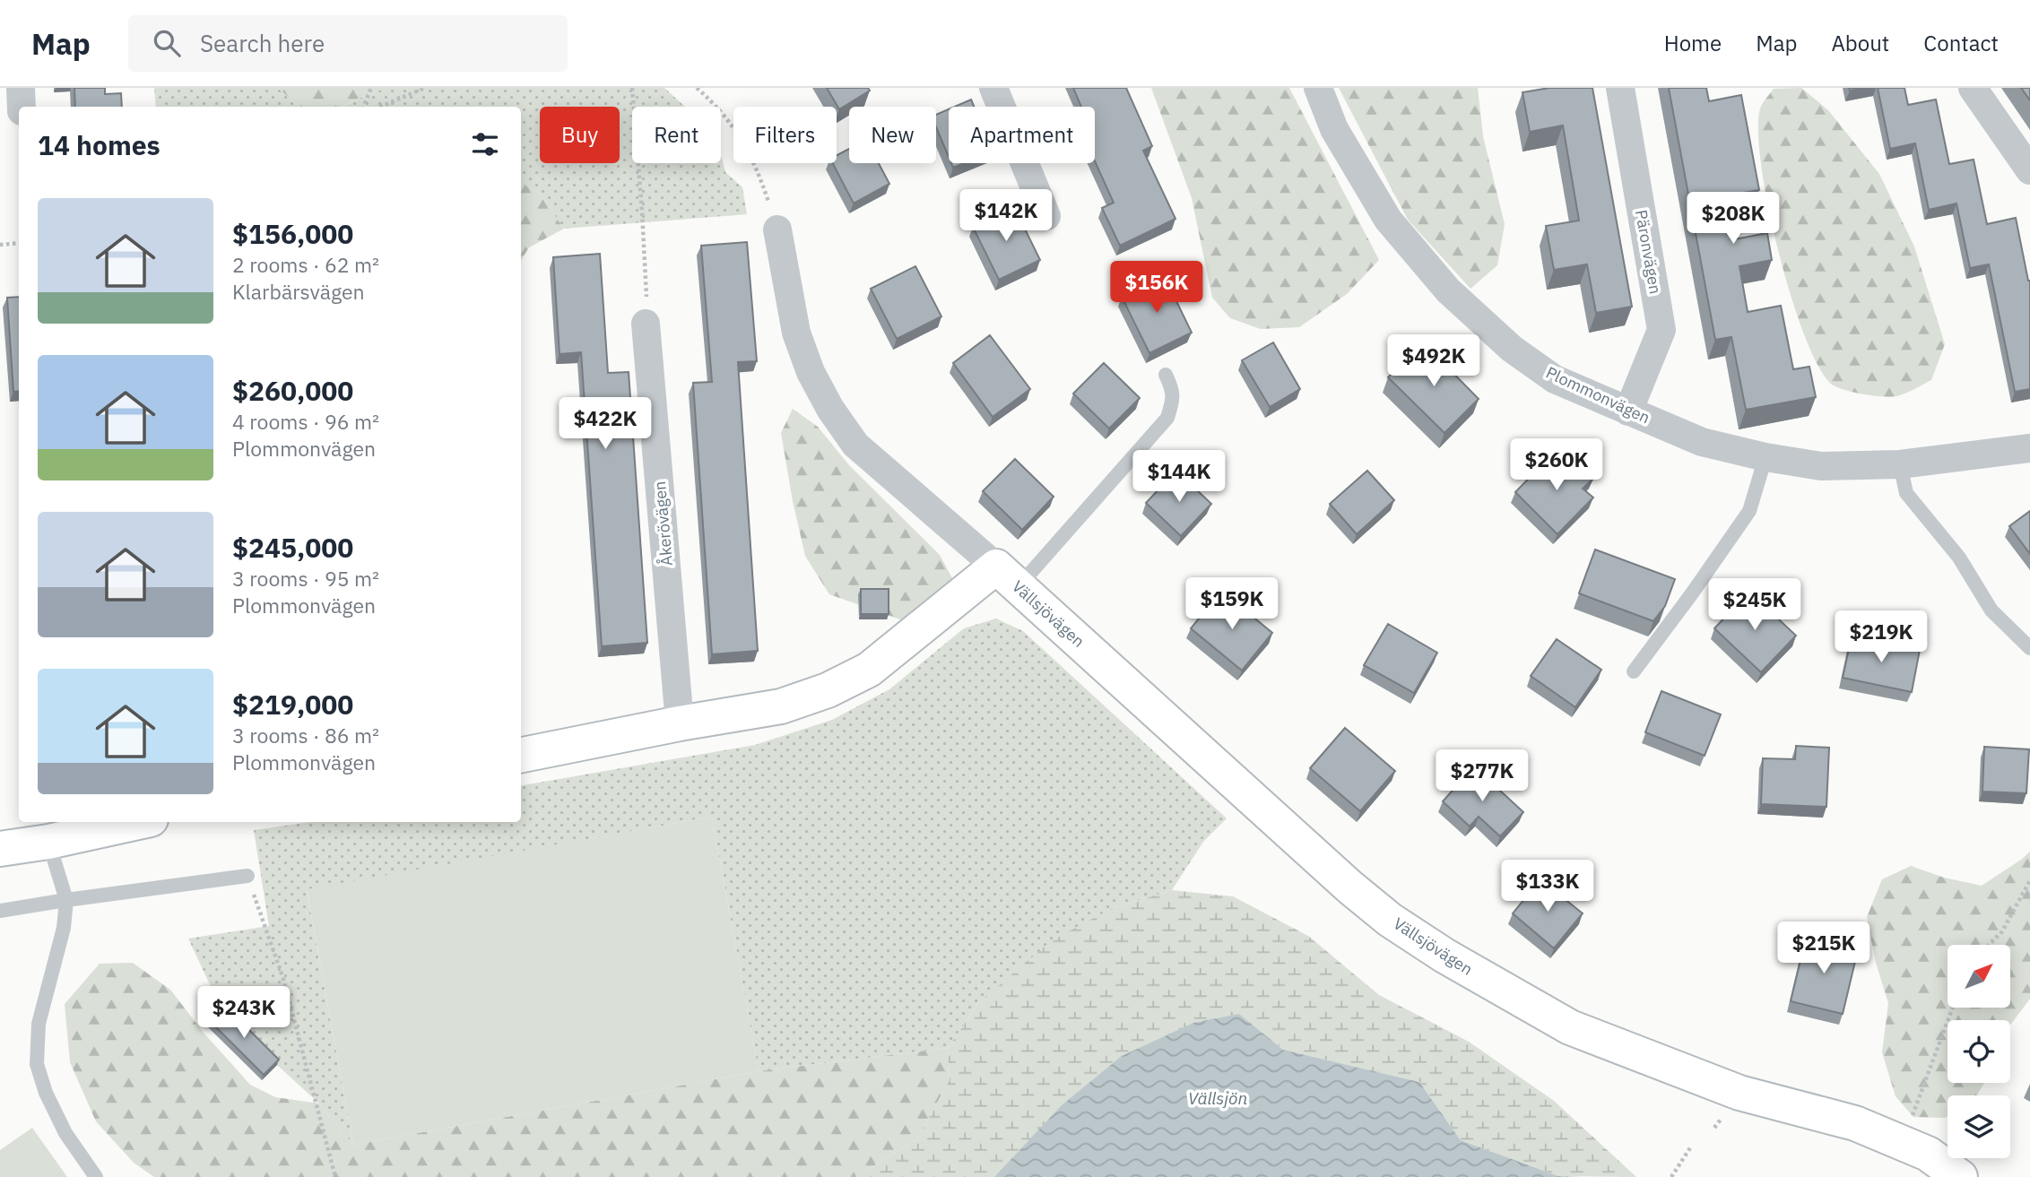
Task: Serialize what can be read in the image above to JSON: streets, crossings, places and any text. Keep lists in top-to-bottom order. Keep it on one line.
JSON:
{"streets":{"street":["Päronvägen","Plommonvägen","Åkerövägen","Vällsjövägen"]},"crossings":[["Päronvägen","Plommonvägen"]],"water":["Vällsjön"],"north":"top right","page":{"header":"Map","search":"Search here","nav":["Home","Map","About","Contact"],"chip":["Buy","Rent","Filters","New","Apartment"],"heading":"14 homes","list":[{"name":"$156,000","note":"2 rooms · 62 m² · Klarbärsvägen"},{"name":"$260,000","note":"4 rooms · 96 m² · Plommonvägen"},{"name":"$245,000","note":"3 rooms · 95 m² · Plommonvägen"},{"name":"$219,000","note":"3 rooms · 86 m² · Plommonvägen"}],"price":["$142K","$208K","$156K","$492K","$422K","$260K","$144K","$159K","$245K","$219K","$277K","$133K","$215K","$243K"]}}
